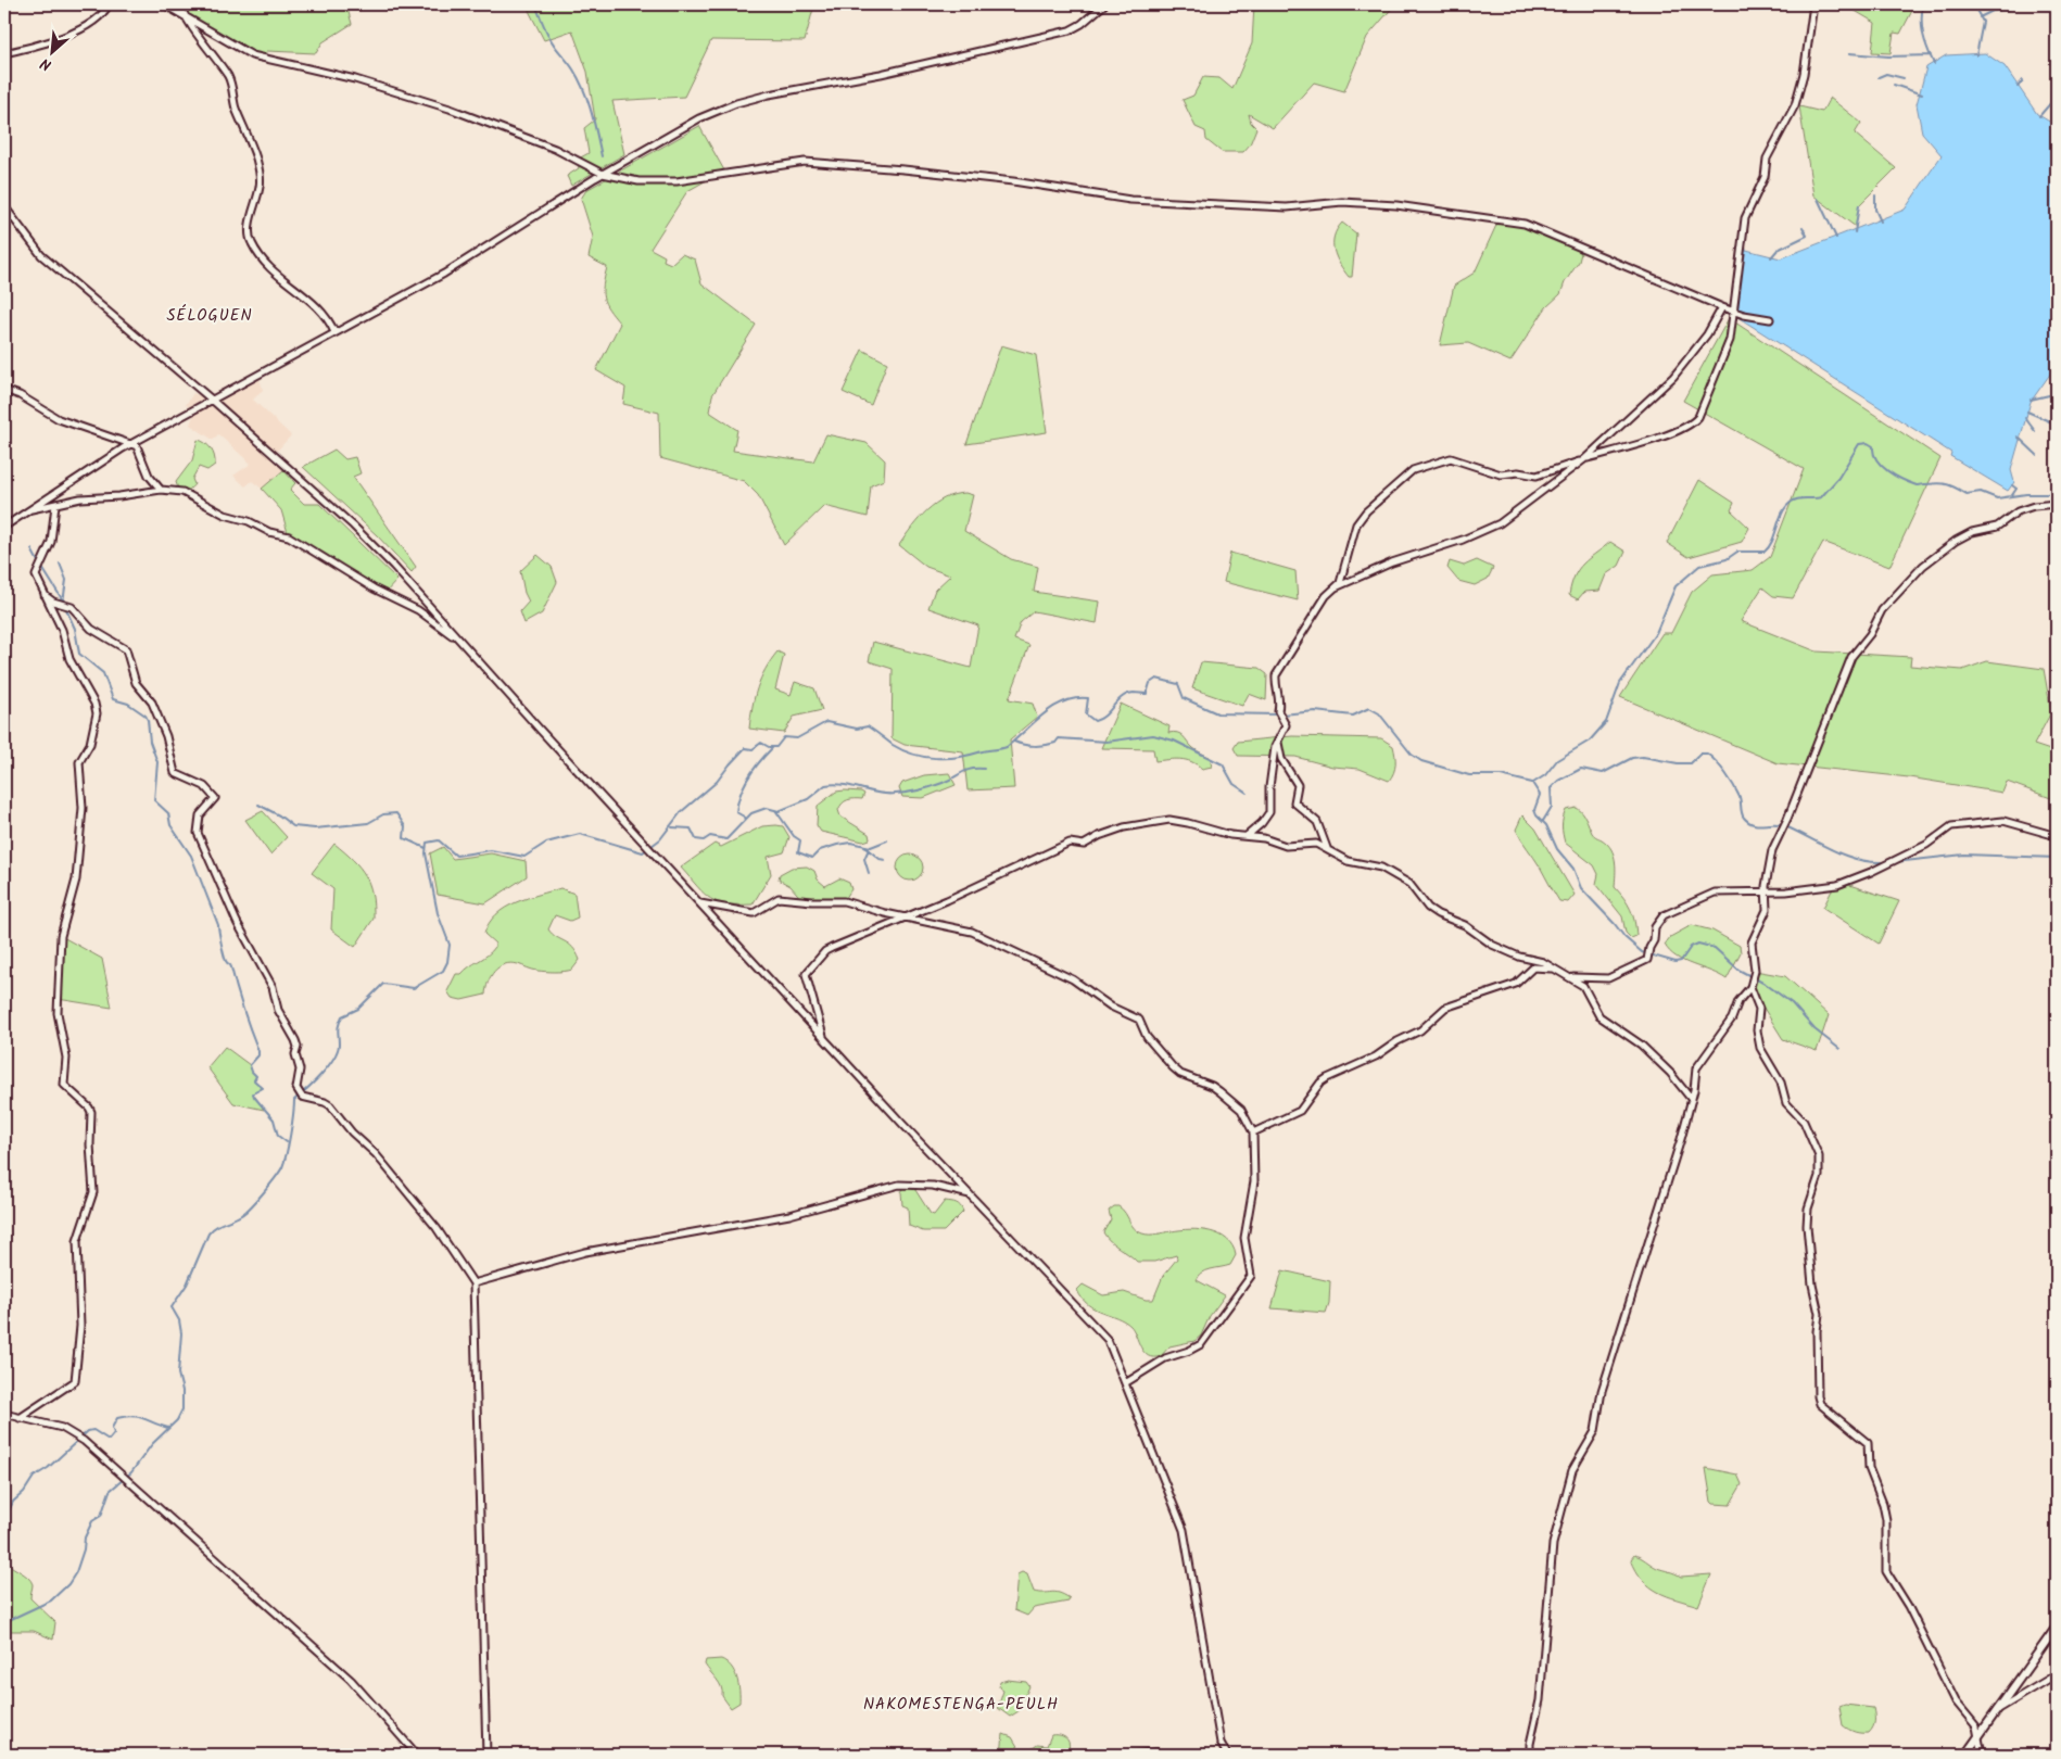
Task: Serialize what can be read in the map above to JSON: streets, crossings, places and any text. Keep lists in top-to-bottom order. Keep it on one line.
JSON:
{"districts":["SÉLOGUEN","NAKOMESTENGA-PEULH"],"north":"bottom left"}
